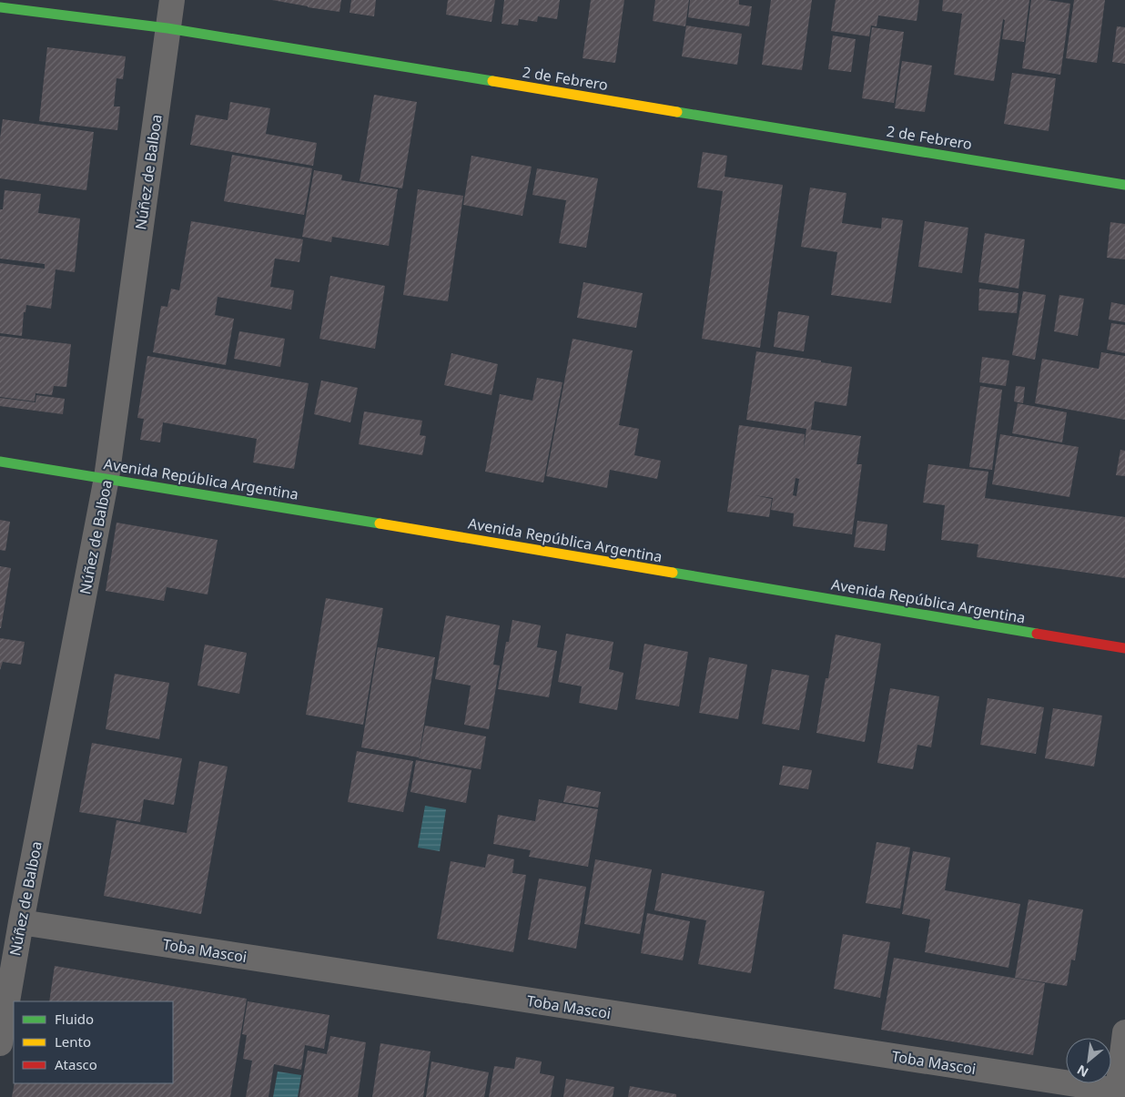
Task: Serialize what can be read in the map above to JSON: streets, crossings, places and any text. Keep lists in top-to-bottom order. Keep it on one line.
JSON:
{"streets":{"main road":["2 de Febrero","Avenida República Argentina"],"street":["Núñez de Balboa","Toba Mascoi"]},"crossings":[["2 de Febrero","Núñez de Balboa"],["Núñez de Balboa","Avenida República Argentina"],["Núñez de Balboa","Toba Mascoi"]],"legend":["Fluido","Lento","Atasco"],"north":"bottom left"}
